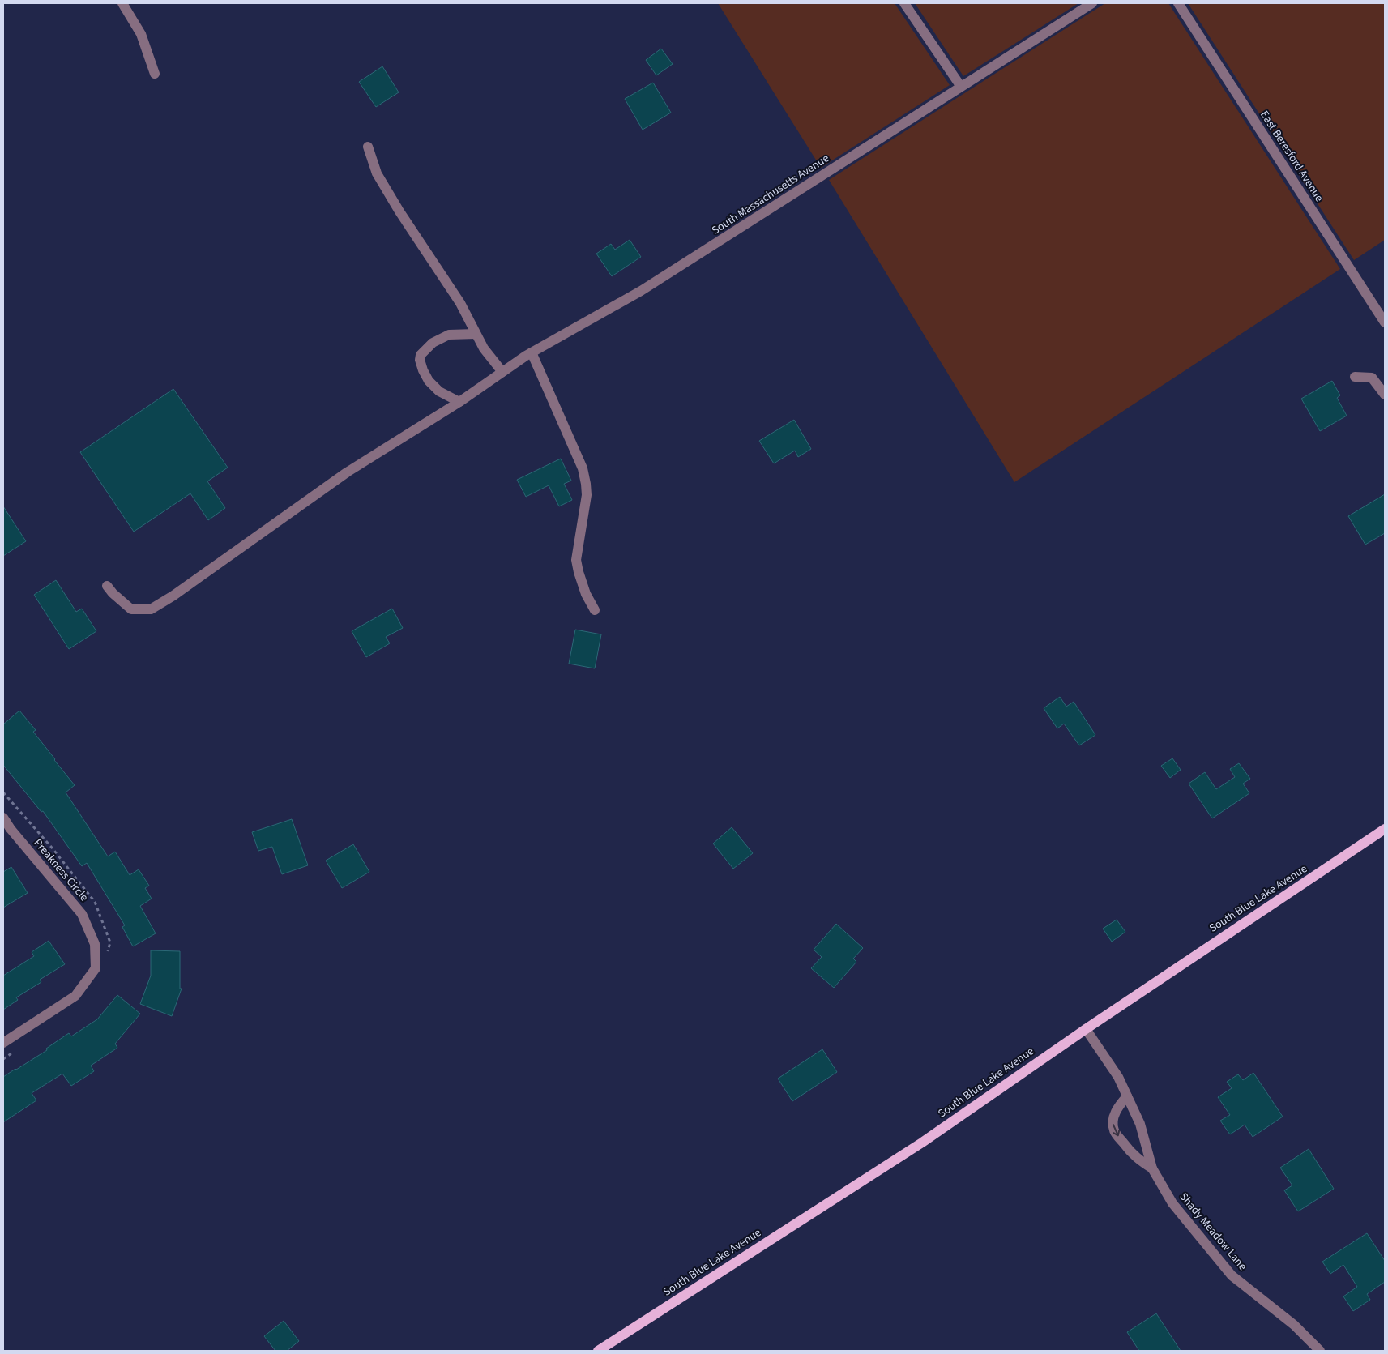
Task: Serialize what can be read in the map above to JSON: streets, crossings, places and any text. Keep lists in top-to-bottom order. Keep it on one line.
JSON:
{"streets":{"main road":["South Blue Lake Avenue"],"street":["East Beresford Avenue","South Massachusetts Avenue","Preakness Circle","Shady Meadow Lane"]},"crossings":[["South Blue Lake Avenue","Shady Meadow Lane"]]}
